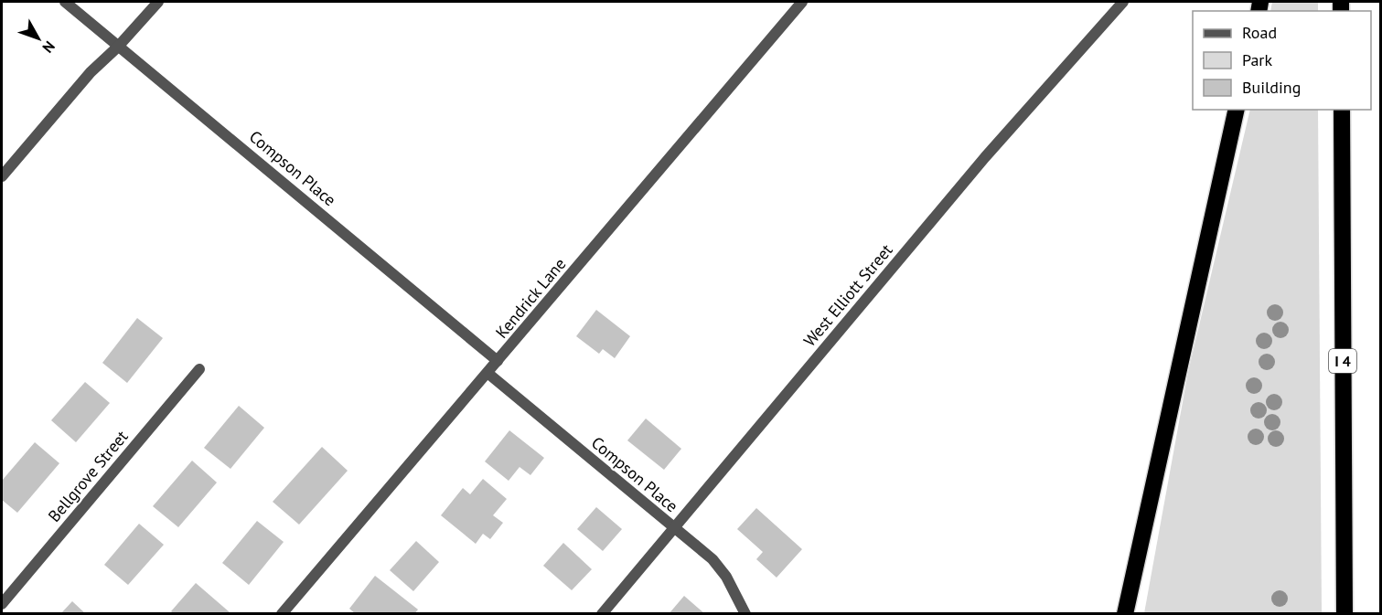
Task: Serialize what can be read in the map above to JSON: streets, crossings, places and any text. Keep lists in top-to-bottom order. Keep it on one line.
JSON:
{"streets":{"highway":["I 4"],"street":["Compson Place","West Elliott Street","Kendrick Lane","Bellgrove Street"]},"crossings":[["Compson Place","West Elliott Street"],["Compson Place","Kendrick Lane"]],"legend":["Road","Park","Building"],"north":"bottom right"}
